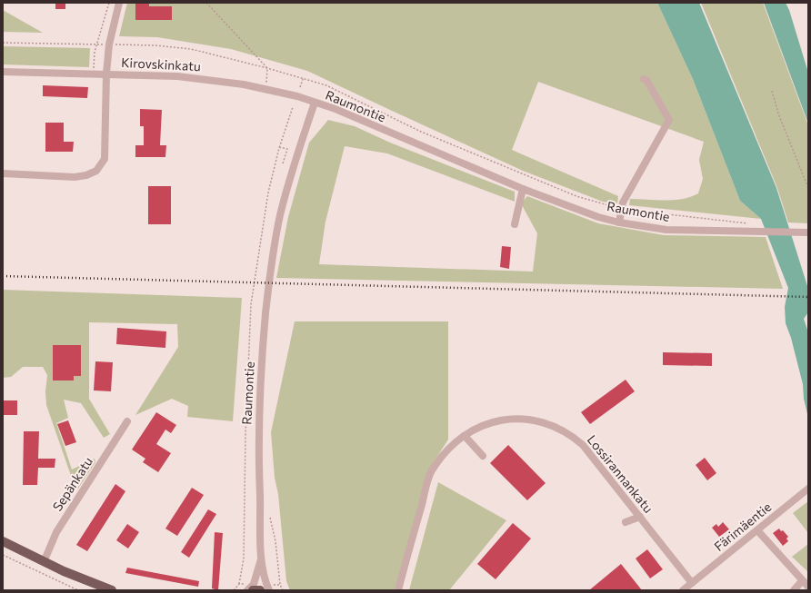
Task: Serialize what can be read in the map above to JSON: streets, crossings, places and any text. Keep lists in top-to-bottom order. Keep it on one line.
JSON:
{"streets":{"street":["Kirovskinkatu","Raumontie","Lossirannankatu","Sepänkatu","Färimäentie"]},"crossings":[["Kirovskinkatu","Raumontie"],["Lossirannankatu","Färimäentie"]]}
